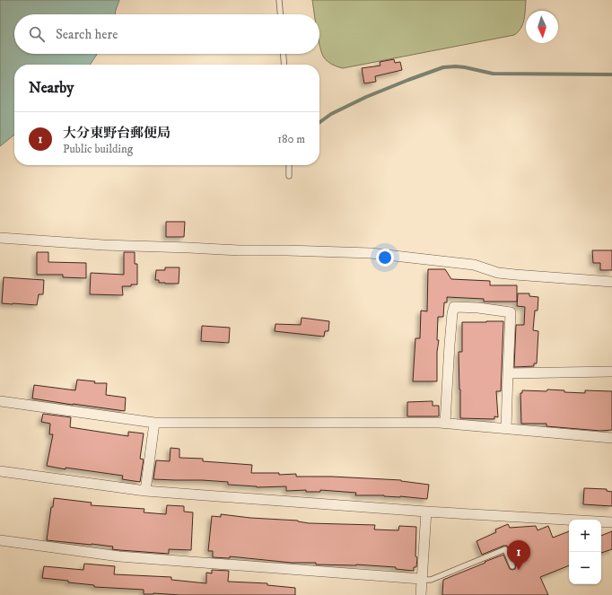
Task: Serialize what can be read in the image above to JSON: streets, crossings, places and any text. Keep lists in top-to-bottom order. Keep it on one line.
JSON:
{"north":"bottom","page":{"search":"Search here","heading":"Nearby","list":[{"mark":"1","name":"大分東野台郵便局","note":"Public building","value":"180 m"}],"map_buttons":["+","−"],"pins":"1"}}
